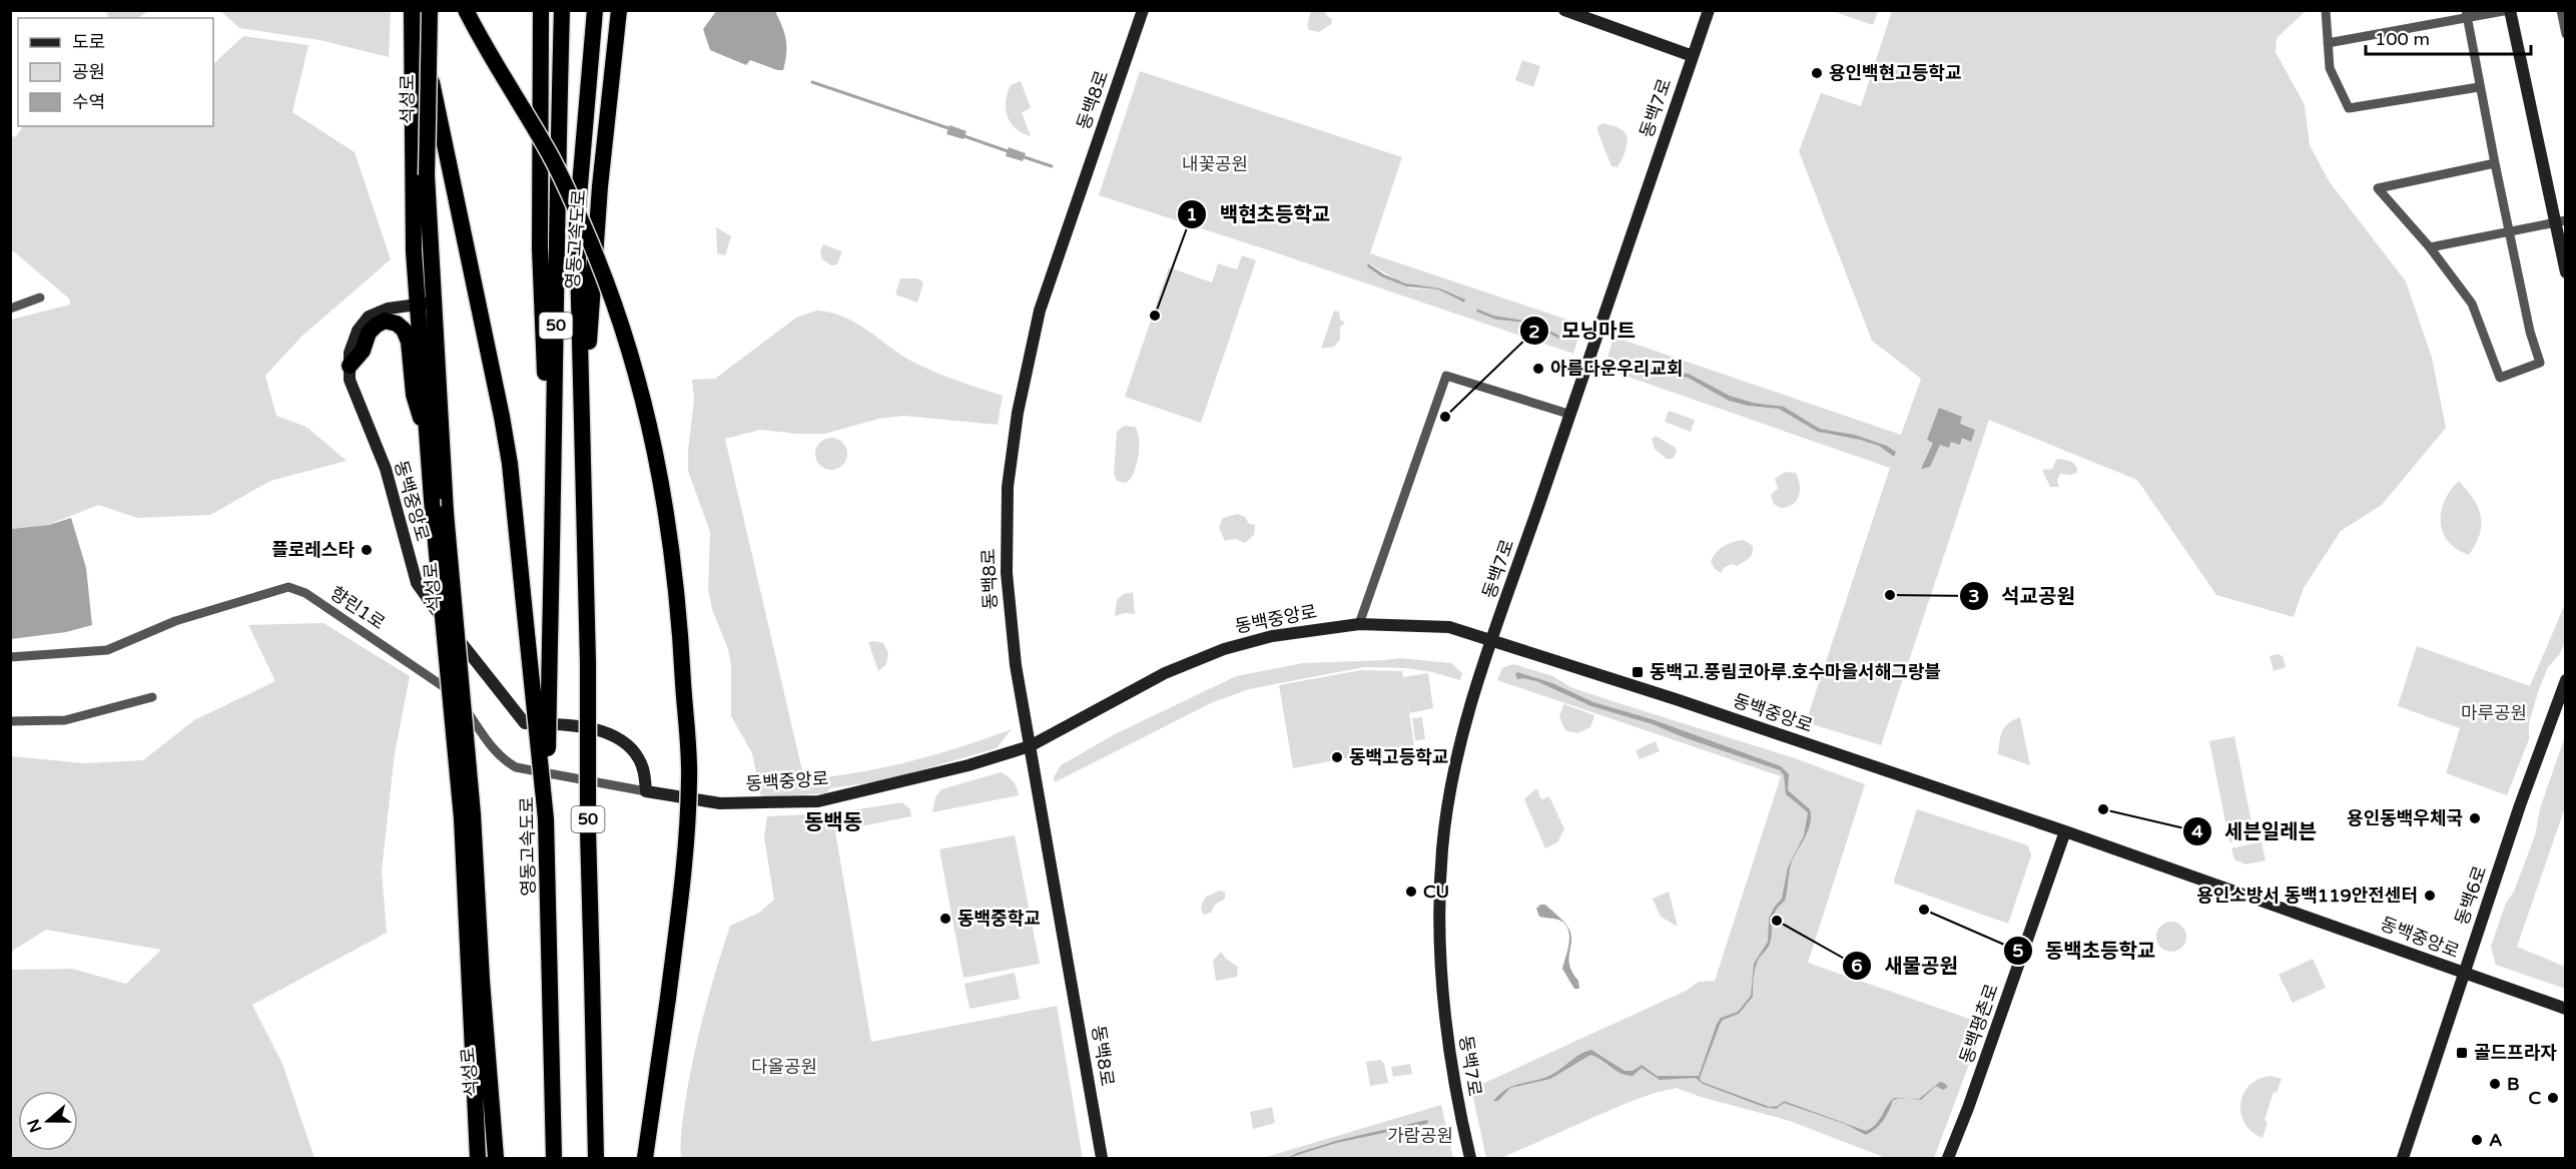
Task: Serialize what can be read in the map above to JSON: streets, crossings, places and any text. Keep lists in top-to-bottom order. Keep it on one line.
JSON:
{"streets":{"highway":["석성로","영동고속도로","50"],"street":["동백8로","동백7로","동백중앙로","향린1로","동백6로","동백평촌로"]},"crossings":[["석성로","동백중앙로"],["동백8로","동백중앙로"],["동백7로","동백중앙로"],["동백중앙로","향린1로"],["동백중앙로","동백6로"],["동백중앙로","동백평촌로"]],"districts":["동백동"],"parks":["내꽃공원","마루공원","다올공원","가람공원"],"places":{"other":["용인백현고등학교","백현초등학교","아름다운우리교회","모닝마트","플로레스타","석교공원","동백고등학교","세븐일레븐","용인동백우체국","CU","용인소방서 동백119안전센터","동백초등학교","동백중학교","새물공원","B","C","A"],"transit":["동백고.풍림코아루.호수마을서해그랑블","골드프라자"]},"legend":["도로","공원","수역"],"scale_bar":"100 m","north":"left"}
